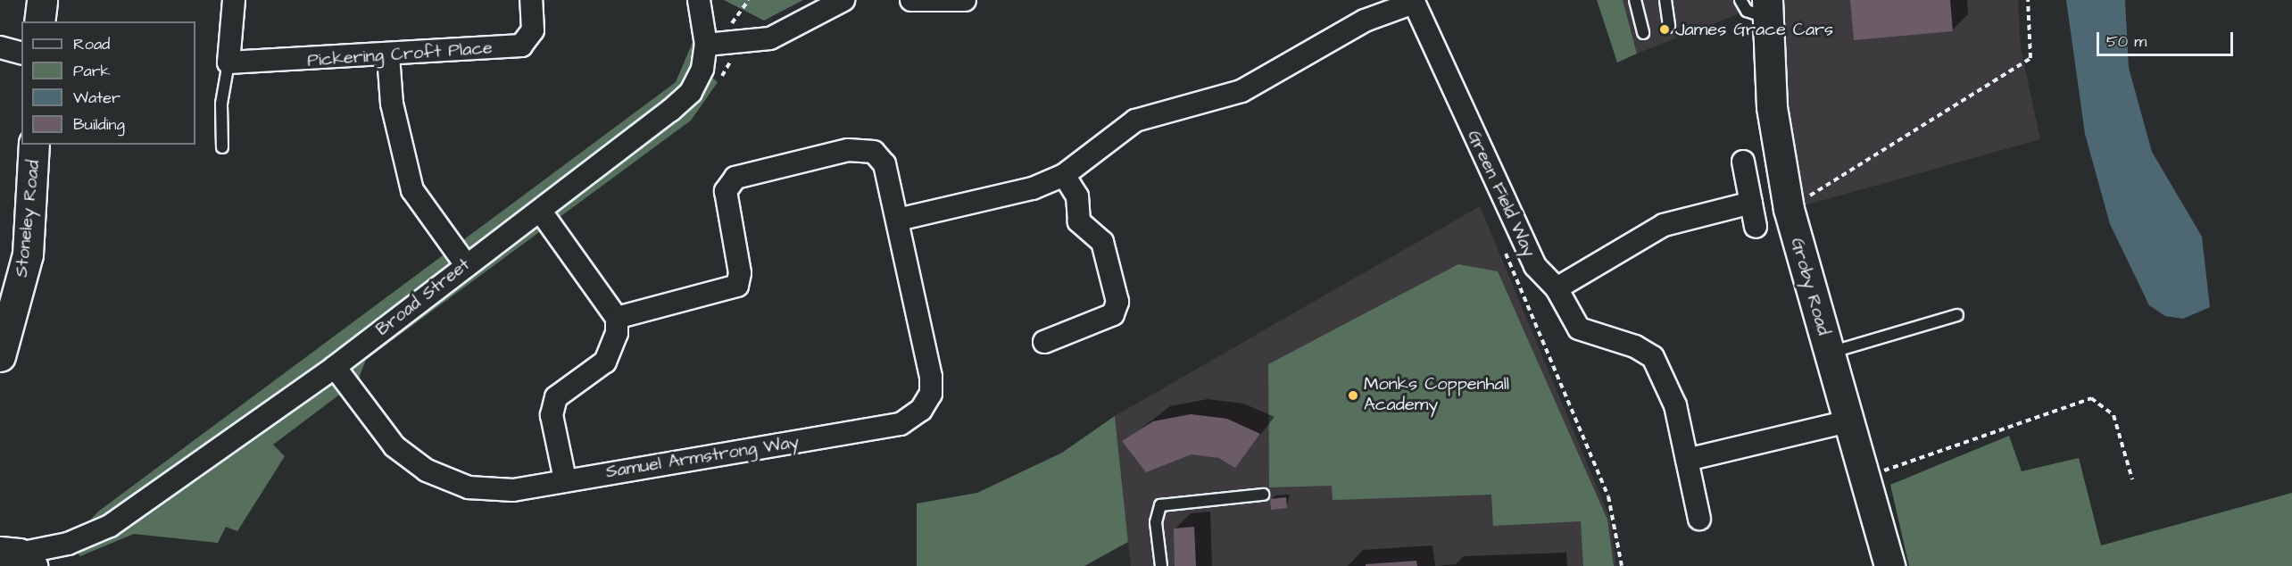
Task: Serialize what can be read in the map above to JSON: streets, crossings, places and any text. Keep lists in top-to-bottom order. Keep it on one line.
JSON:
{"streets":{"street":["Pickering Croft Place","Green Field Way","Stoneley Road","Groby Road","Broad Street","Samuel Armstrong Way"]},"crossings":[["Broad Street","Samuel Armstrong Way"]],"places":["James Grace Cars","Monks Coppenhall Academy"],"legend":["Road","Park","Water","Building"],"scale_bar":"50 m"}
